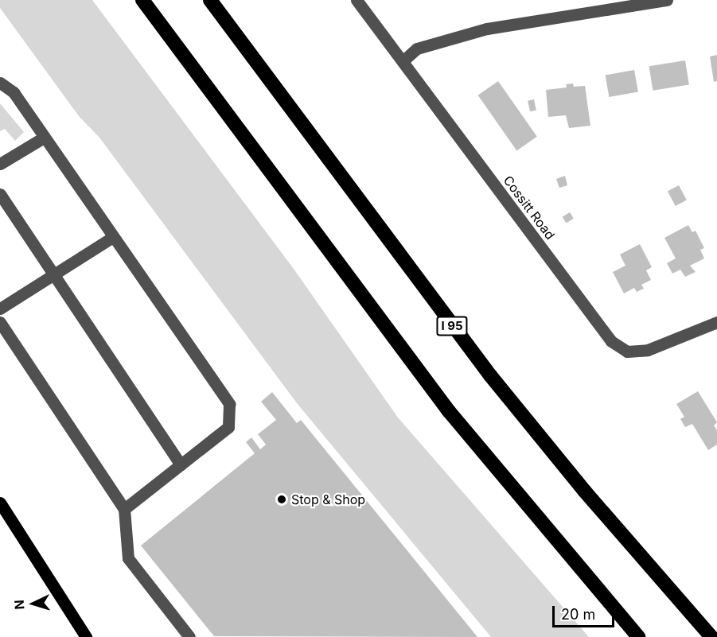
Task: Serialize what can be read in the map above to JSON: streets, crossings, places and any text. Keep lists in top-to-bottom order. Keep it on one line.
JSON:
{"streets":{"highway":["I 95"],"street":["Cossitt Road"]},"places":["Stop & Shop"],"scale_bar":"20 m","north":"left"}
